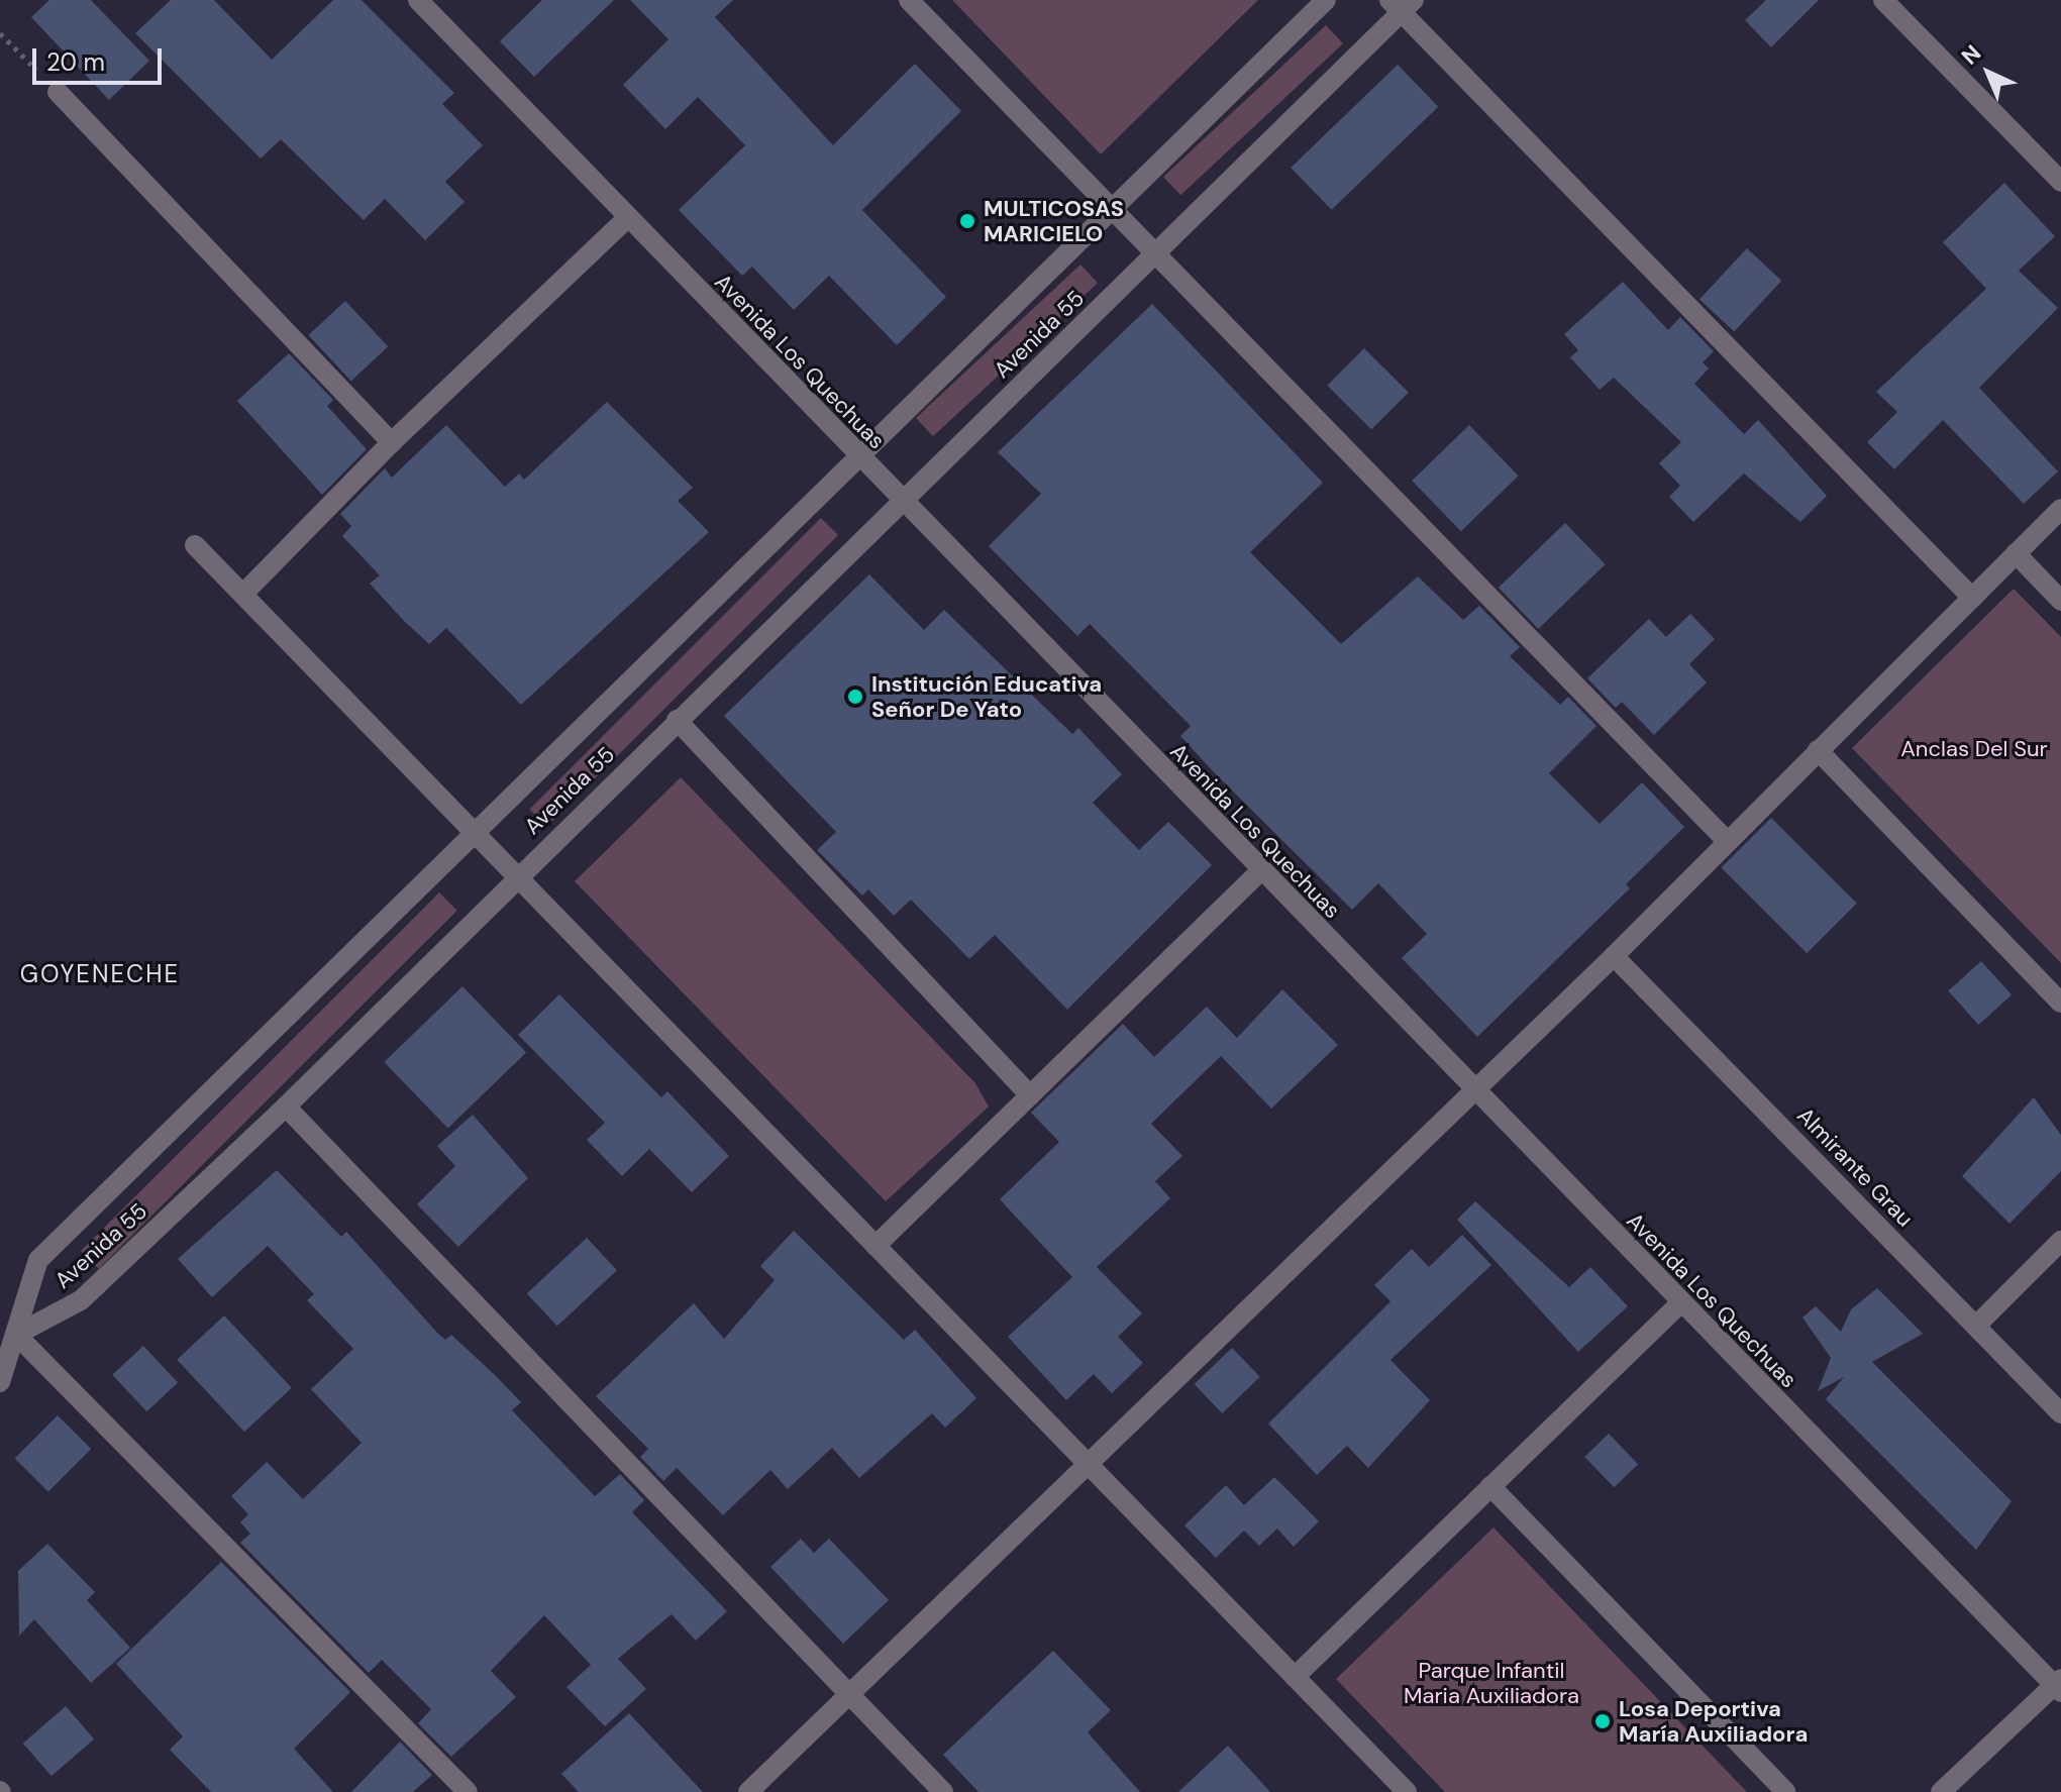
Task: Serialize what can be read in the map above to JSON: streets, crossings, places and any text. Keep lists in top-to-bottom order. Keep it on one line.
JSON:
{"streets":{"street":["Avenida 55","Avenida Los Quechuas","Almirante Grau"]},"crossings":[["Avenida 55","Avenida Los Quechuas"]],"districts":["GOYENECHE"],"parks":["Anclas Del Sur","Parque Infantil Maria Auxiliadora"],"places":["MULTICOSAS MARICIELO","Institución Educativa Señor De Yato","Losa Deportiva María Auxiliadora"],"scale_bar":"20 m","north":"top left"}
